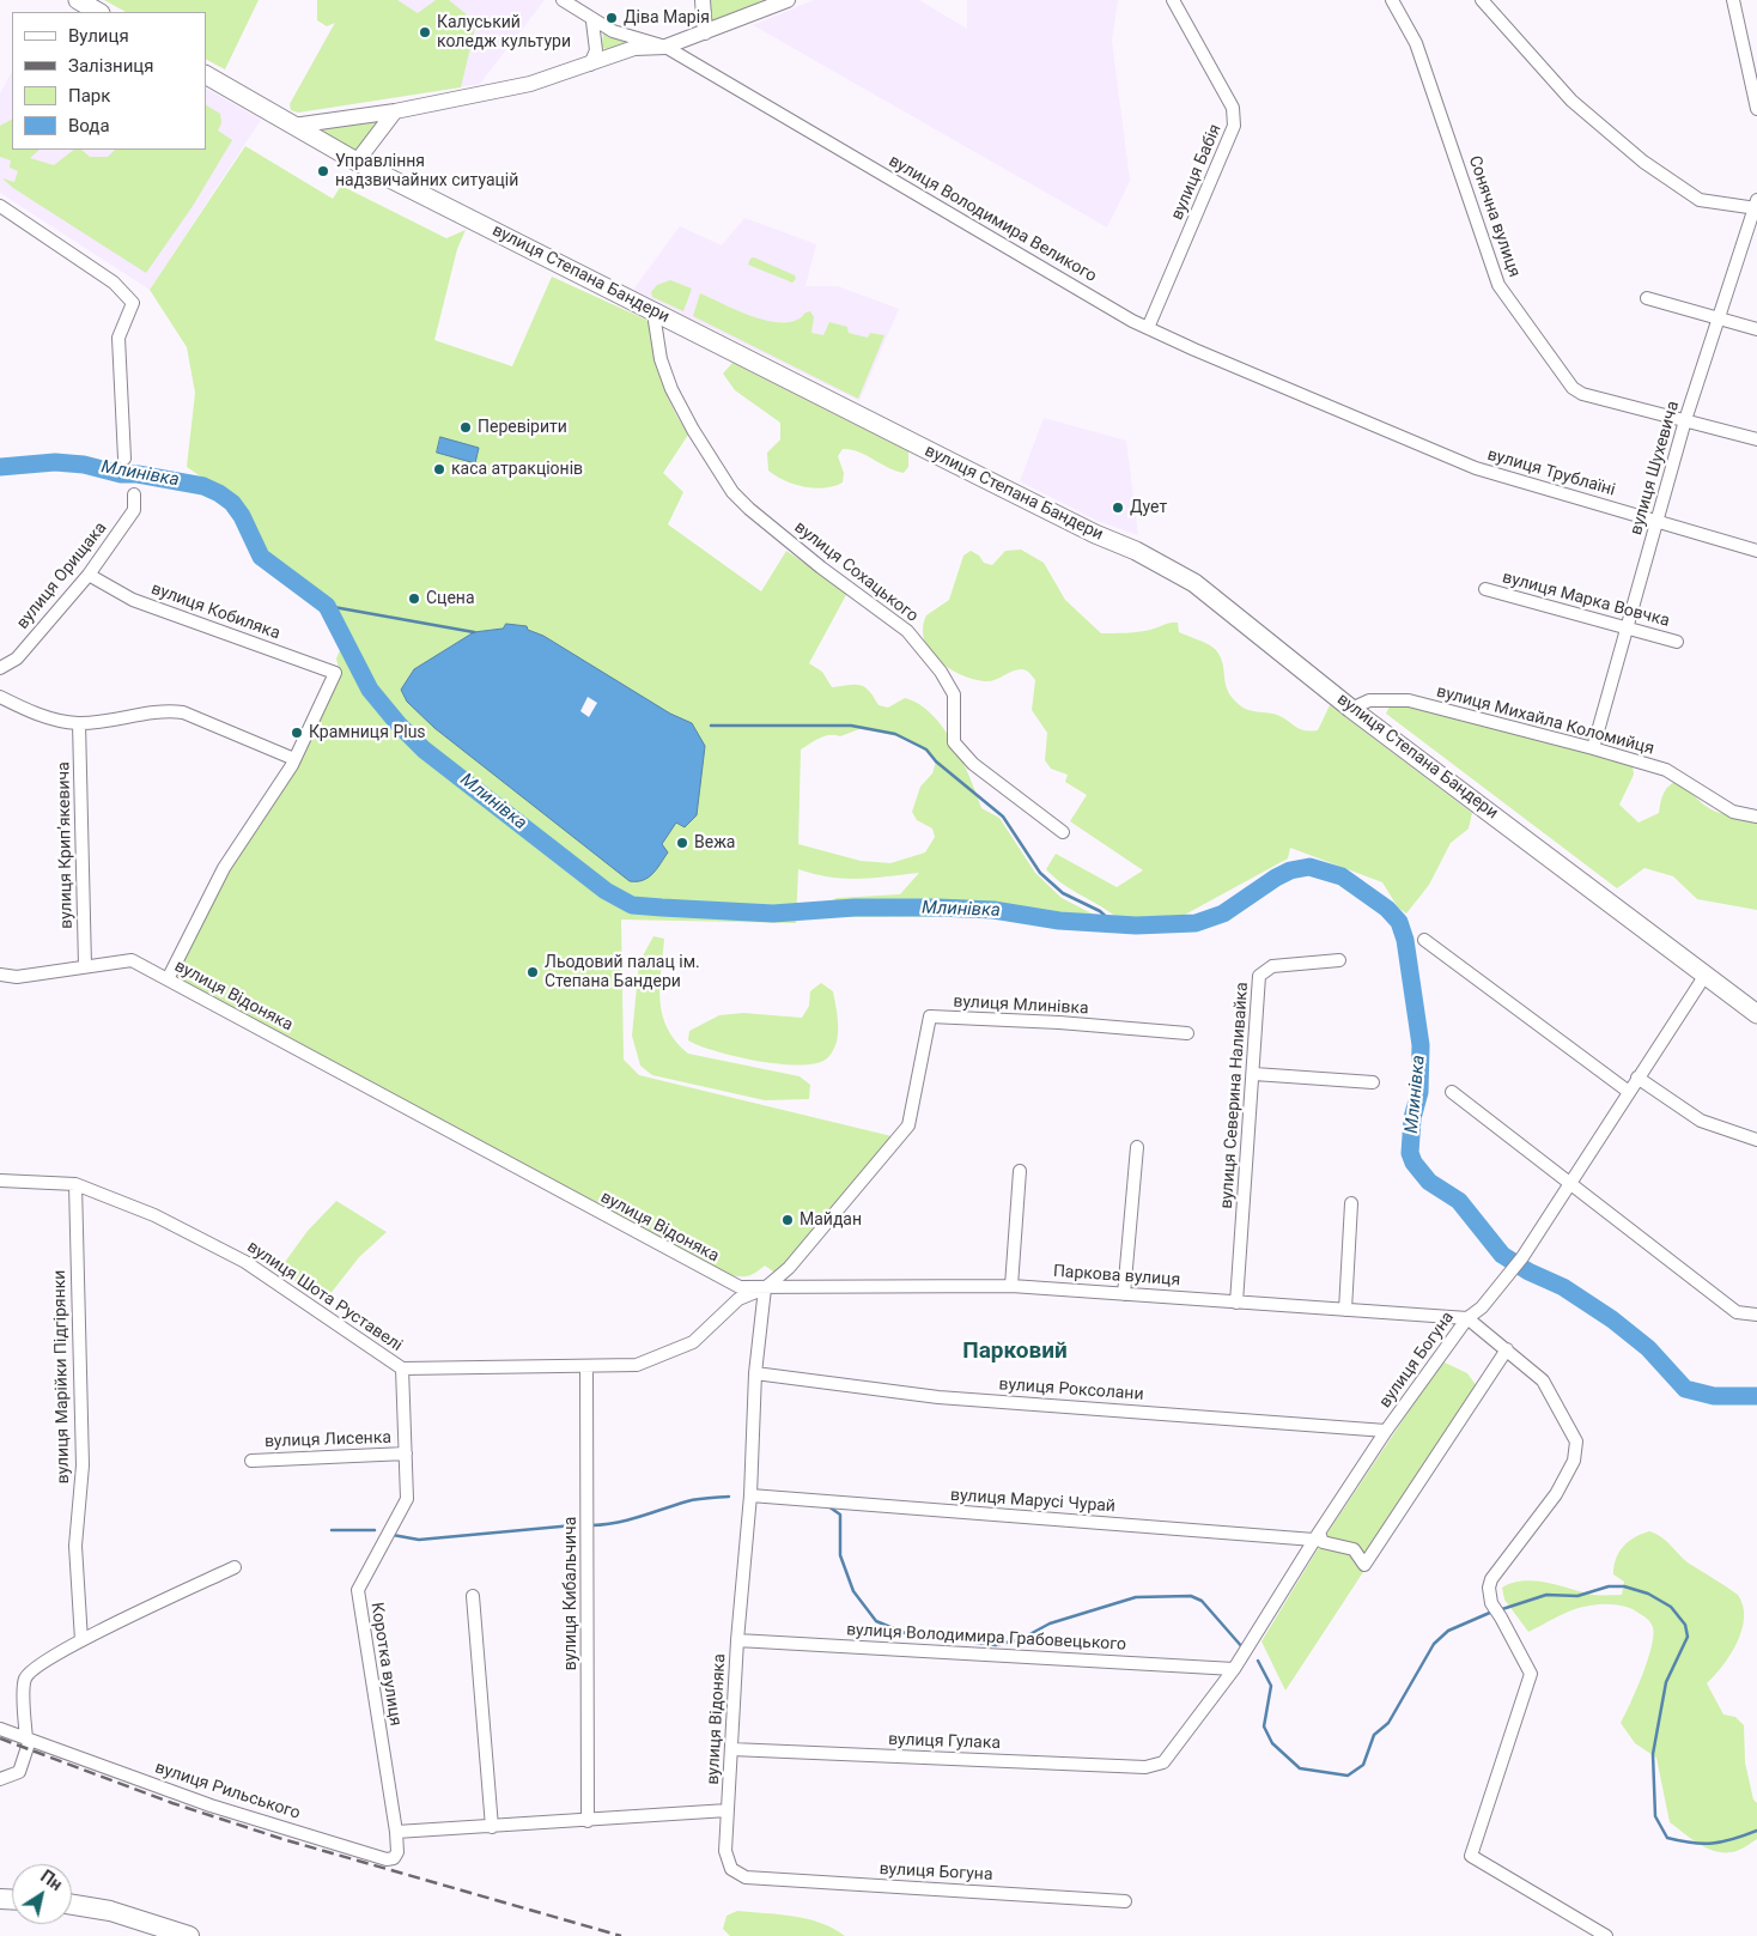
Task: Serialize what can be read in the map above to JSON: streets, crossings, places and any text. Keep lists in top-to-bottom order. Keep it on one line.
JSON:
{"streets":{"main road":["вулиця Степана Бандери"],"street":["вулиця Бабія","Сонячна вулиця","вулиця Володимира Великого","вулиця Шухевича","вулиця Трублаїні","вулиця Сохацького","вулиця Орищака","вулиця Марка Вовчка","вулиця Кобиляка","вулиця Михайла Коломийця","вулиця Крипʼякевича","вулиця Відоняка","вулиця Млинівка","вулиця Северина Наливайка","Паркова вулиця","вулиця Шота Руставелі","вулиця Богуна","вулиця Марійки Підгірянки","вулиця Роксолани","вулиця Лисенка","вулиця Марусі Чурай","вулиця Кибальчича","вулиця Володимира Грабовецького","Коротка вулиця","вулиця Гулака","вулиця Рильського"]},"crossings":[["вулиця Бабія","вулиця Володимира Великого"],["Сонячна вулиця","вулиця Шухевича"],["вулиця Володимира Великого","вулиця Трублаїні"],["вулиця Степана Бандери","вулиця Сохацького"],["вулиця Степана Бандери","вулиця Михайла Коломийця"],["вулиця Степана Бандери","вулиця Богуна"],["вулиця Шухевича","вулиця Трублаїні"],["вулиця Шухевича","вулиця Марка Вовчка"],["вулиця Шухевича","вулиця Михайла Коломийця"],["вулиця Орищака","вулиця Кобиляка"],["вулиця Крипʼякевича","вулиця Відоняка"],["вулиця Відоняка","вулиця Млинівка"],["вулиця Відоняка","Паркова вулиця"],["вулиця Відоняка","вулиця Шота Руставелі"],["вулиця Відоняка","вулиця Богуна"],["вулиця Відоняка","вулиця Роксолани"],["вулиця Відоняка","вулиця Марусі Чурай"],["вулиця Відоняка","вулиця Володимира Грабовецького"],["вулиця Відоняка","вулиця Гулака"],["вулиця Млинівка","Паркова вулиця"],["вулиця Млинівка","вулиця Шота Руставелі"],["вулиця Северина Наливайка","Паркова вулиця"],["Паркова вулиця","вулиця Шота Руставелі"],["Паркова вулиця","вулиця Богуна"],["вулиця Шота Руставелі","вулиця Марійки Підгірянки"],["вулиця Шота Руставелі","вулиця Кибальчича"],["вулиця Шота Руставелі","Коротка вулиця"],["вулиця Богуна","вулиця Роксолани"],["вулиця Богуна","вулиця Марусі Чурай"],["вулиця Богуна","вулиця Володимира Грабовецького"],["вулиця Богуна","вулиця Гулака"],["вулиця Лисенка","Коротка вулиця"],["Коротка вулиця","вулиця Рильського"]],"districts":["Парковий"],"water":["Млинівка"],"places":["Діва Марія","Калуський коледж культури","Управління надзвичайних ситуацій","Перевірити","каса атракціонів","Дует","Сцена","Крамниця Plus","Вежа","Льодовий палац ім. Степана Бандери","Майдан"],"legend":["Вулиця","Залізниця","Парк","Вода"],"north":"top right"}
